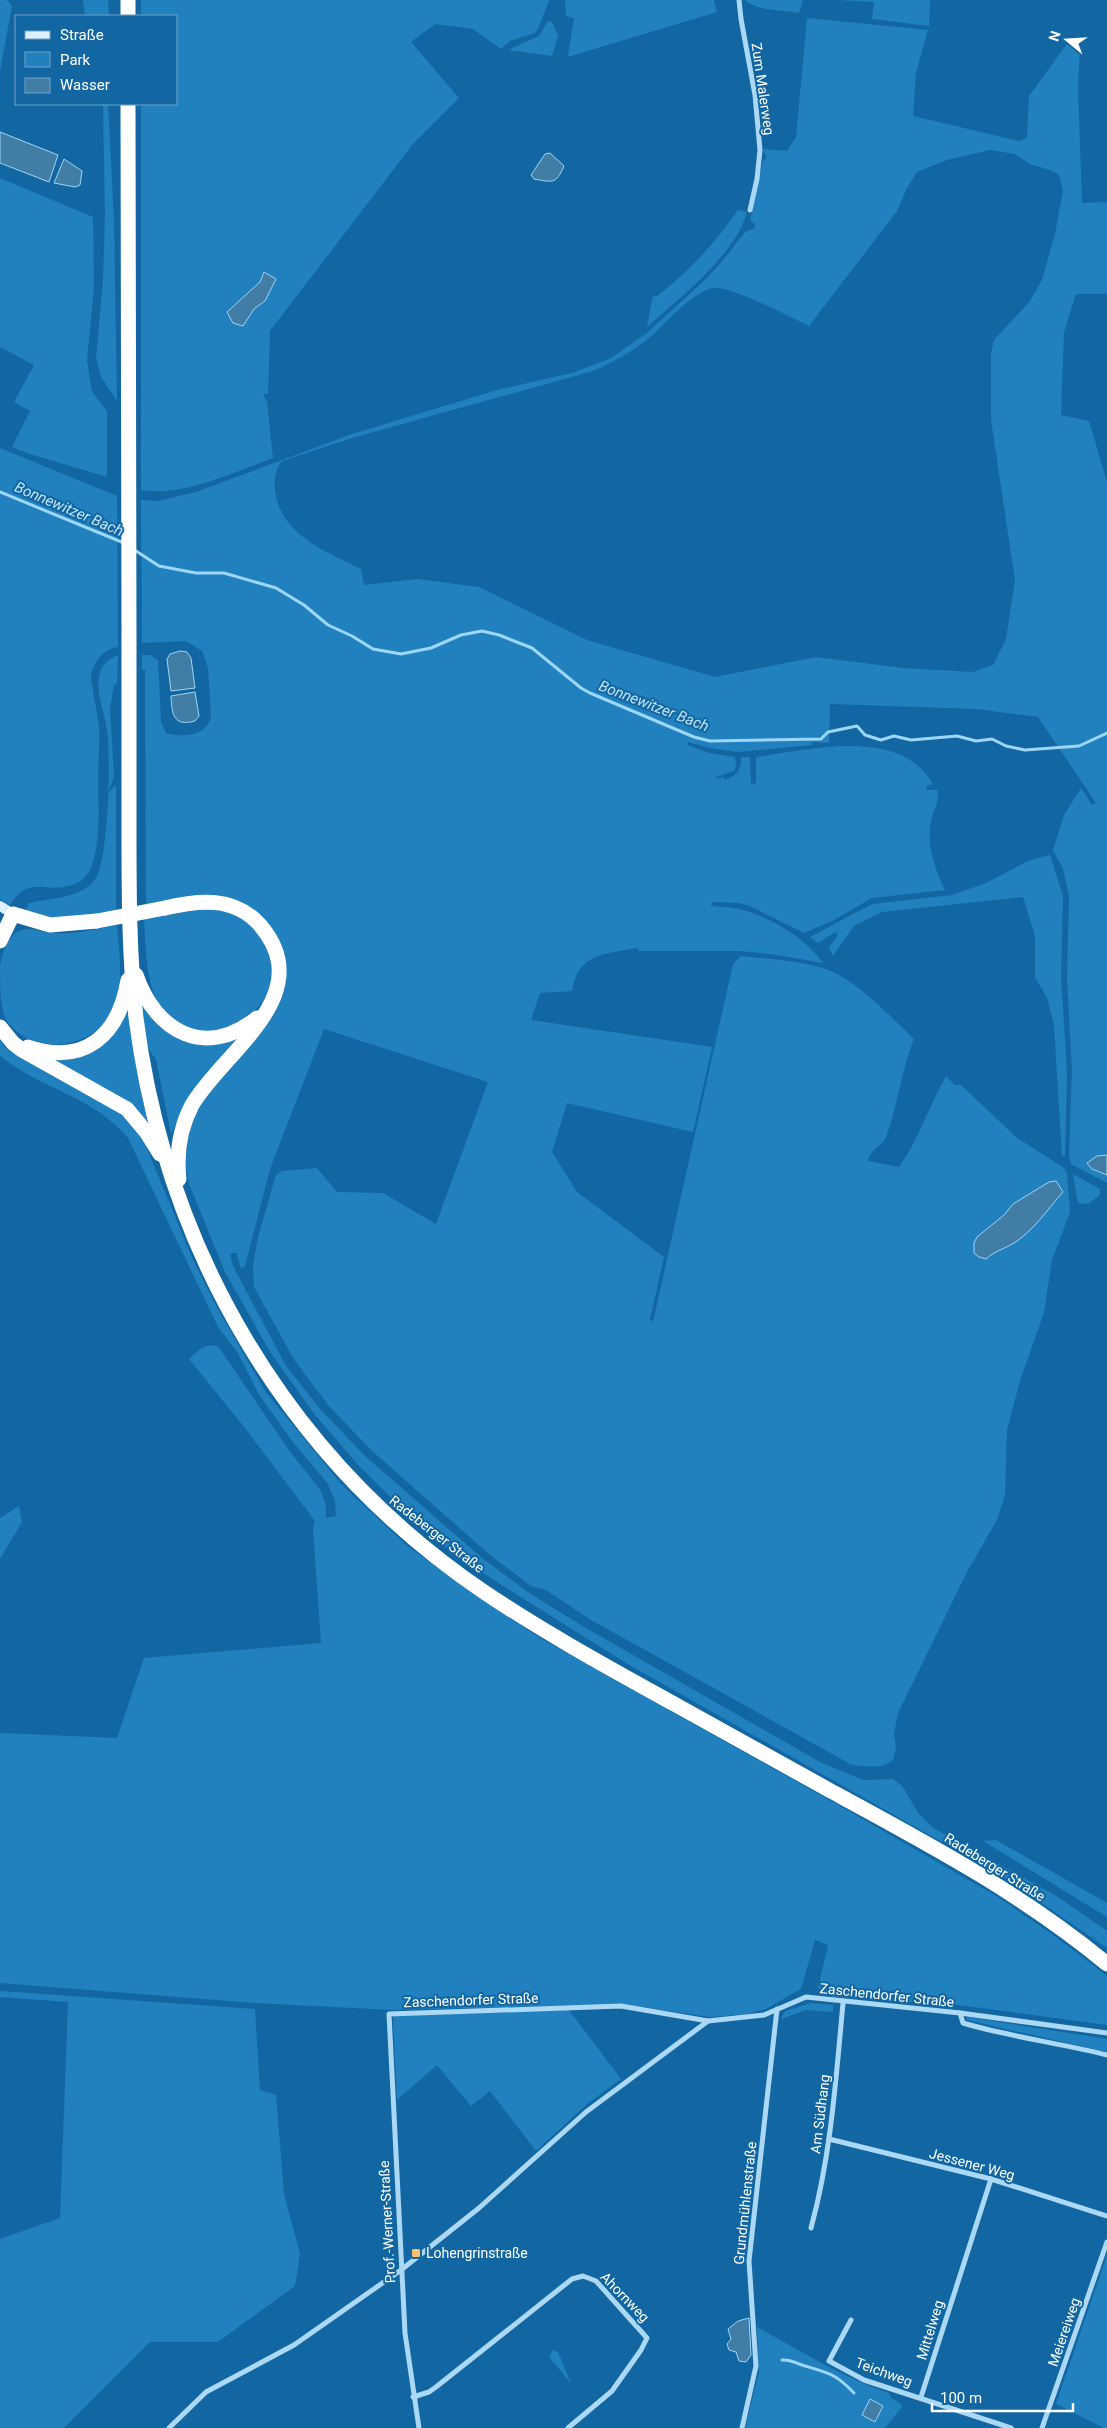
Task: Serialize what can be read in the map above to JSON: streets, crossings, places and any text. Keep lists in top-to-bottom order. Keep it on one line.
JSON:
{"streets":{"highway":["Radeberger Straße"],"street":["Zum Malerweg","Zaschendorfer Straße","Am Südhang","Jessener Weg","Grundmühlenstraße","Prof.-Werner-Straße","Ahornweg","Mittelweg","Meiereiweg","Teichweg"]},"crossings":[["Zaschendorfer Straße","Am Südhang"],["Zaschendorfer Straße","Grundmühlenstraße"],["Zaschendorfer Straße","Prof.-Werner-Straße"],["Am Südhang","Jessener Weg"],["Jessener Weg","Mittelweg"],["Prof.-Werner-Straße","Ahornweg"],["Mittelweg","Teichweg"]],"water":["Bonnewitzer Bach"],"places":{"transit":["Lohengrinstraße"]},"legend":["Straße","Park","Wasser"],"scale_bar":"100 m","north":"left"}
